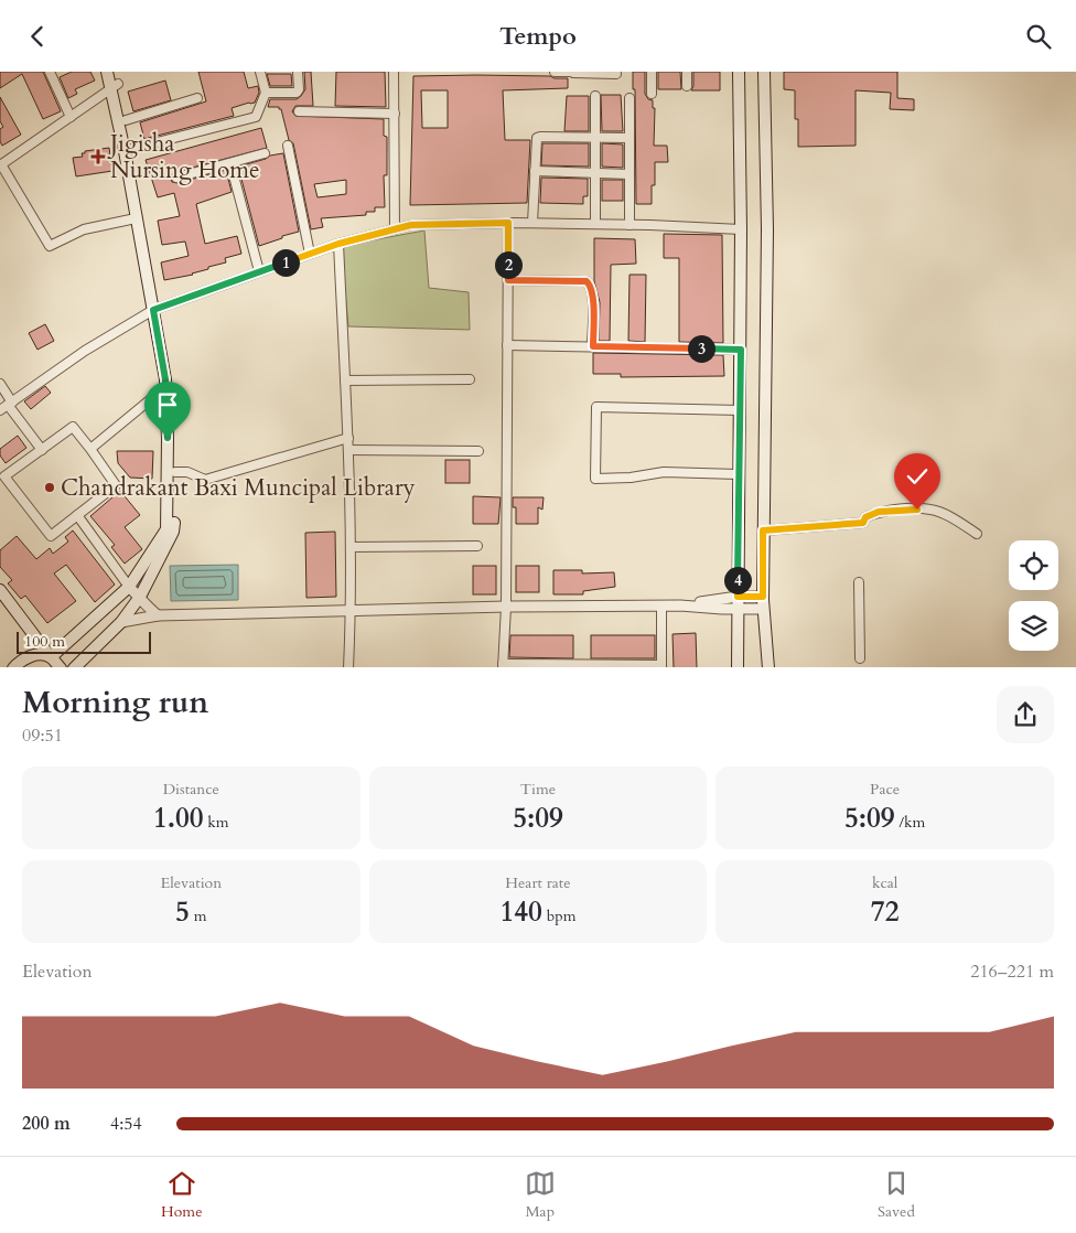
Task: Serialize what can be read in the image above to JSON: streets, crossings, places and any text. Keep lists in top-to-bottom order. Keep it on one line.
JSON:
{"places":{"health":["Jigisha Nursing Home"],"other":["Chandrakant Baxi Muncipal Library"]},"scale_bar":"100 m","page":{"header":"Tempo","pins":["1","2","3","4"],"scale":"100 m","heading":["Morning run","09:51"],"stats":[["Distance","1.00 km"],["Time","5:09"],["Pace","5:09 /km"],["Elevation","5 m"],["Heart rate","140 bpm"],["kcal","72"]],"chart":["Elevation","216–221 m"],"list":[{"name":"200 m","note":"4:54"}],"tabs":["Home","Map","Saved"]}}
